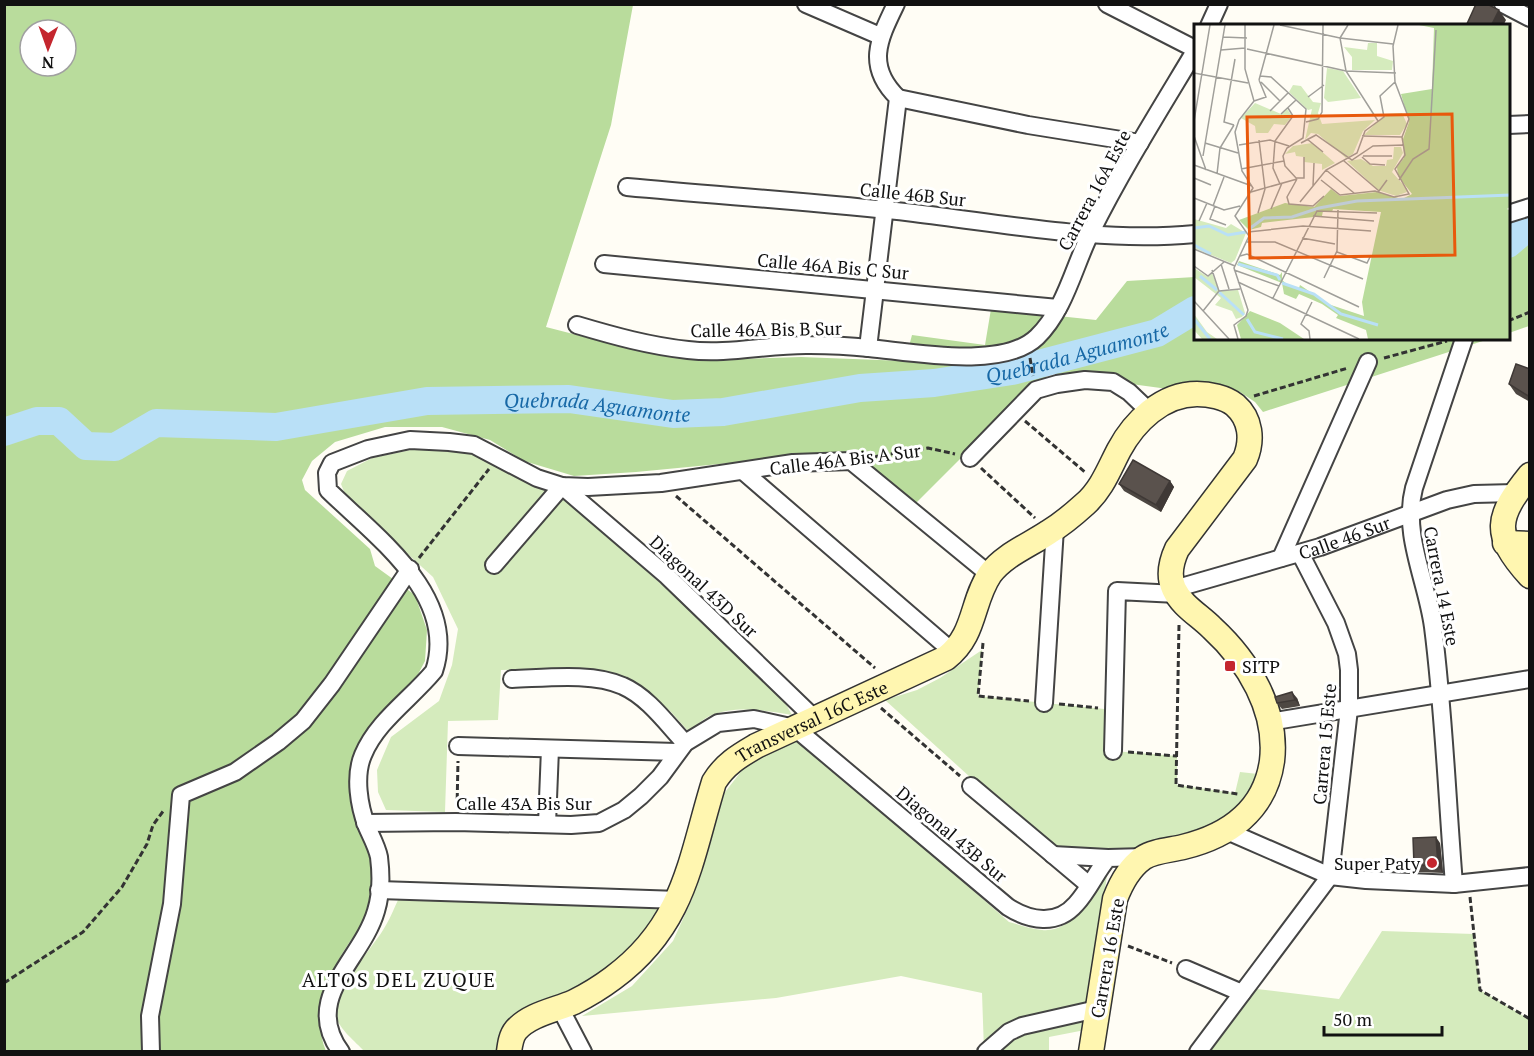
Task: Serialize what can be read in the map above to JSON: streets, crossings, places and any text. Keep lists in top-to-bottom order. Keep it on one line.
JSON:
{"streets":{"street":["Carrera 16A Este","Calle 46B Sur","Calle 46A Bis C Sur","Calle 46A Bis B Sur","Calle 46A Bis A Sur","Calle 46 Sur","Diagonal 43D Sur","Carrera 14 Este","Transversal 16C Este","Carrera 15 Este","Calle 43A Bis Sur","Diagonal 43B Sur","Carrera 16 Este"]},"crossings":[["Carrera 16A Este","Calle 46B Sur"],["Carrera 16A Este","Calle 46A Bis C Sur"],["Carrera 16A Este","Calle 46A Bis B Sur"],["Calle 46A Bis A Sur","Diagonal 43D Sur"],["Calle 46 Sur","Carrera 14 Este"],["Calle 46 Sur","Carrera 15 Este"],["Diagonal 43D Sur","Transversal 16C Este"],["Diagonal 43D Sur","Diagonal 43B Sur"],["Transversal 16C Este","Diagonal 43B Sur"]],"districts":["ALTOS DEL ZUQUE"],"water":["Quebrada Aguamonte"],"places":{"transit":["SITP"],"other":["Super Paty"]},"scale_bar":"50 m","north":"bottom"}
